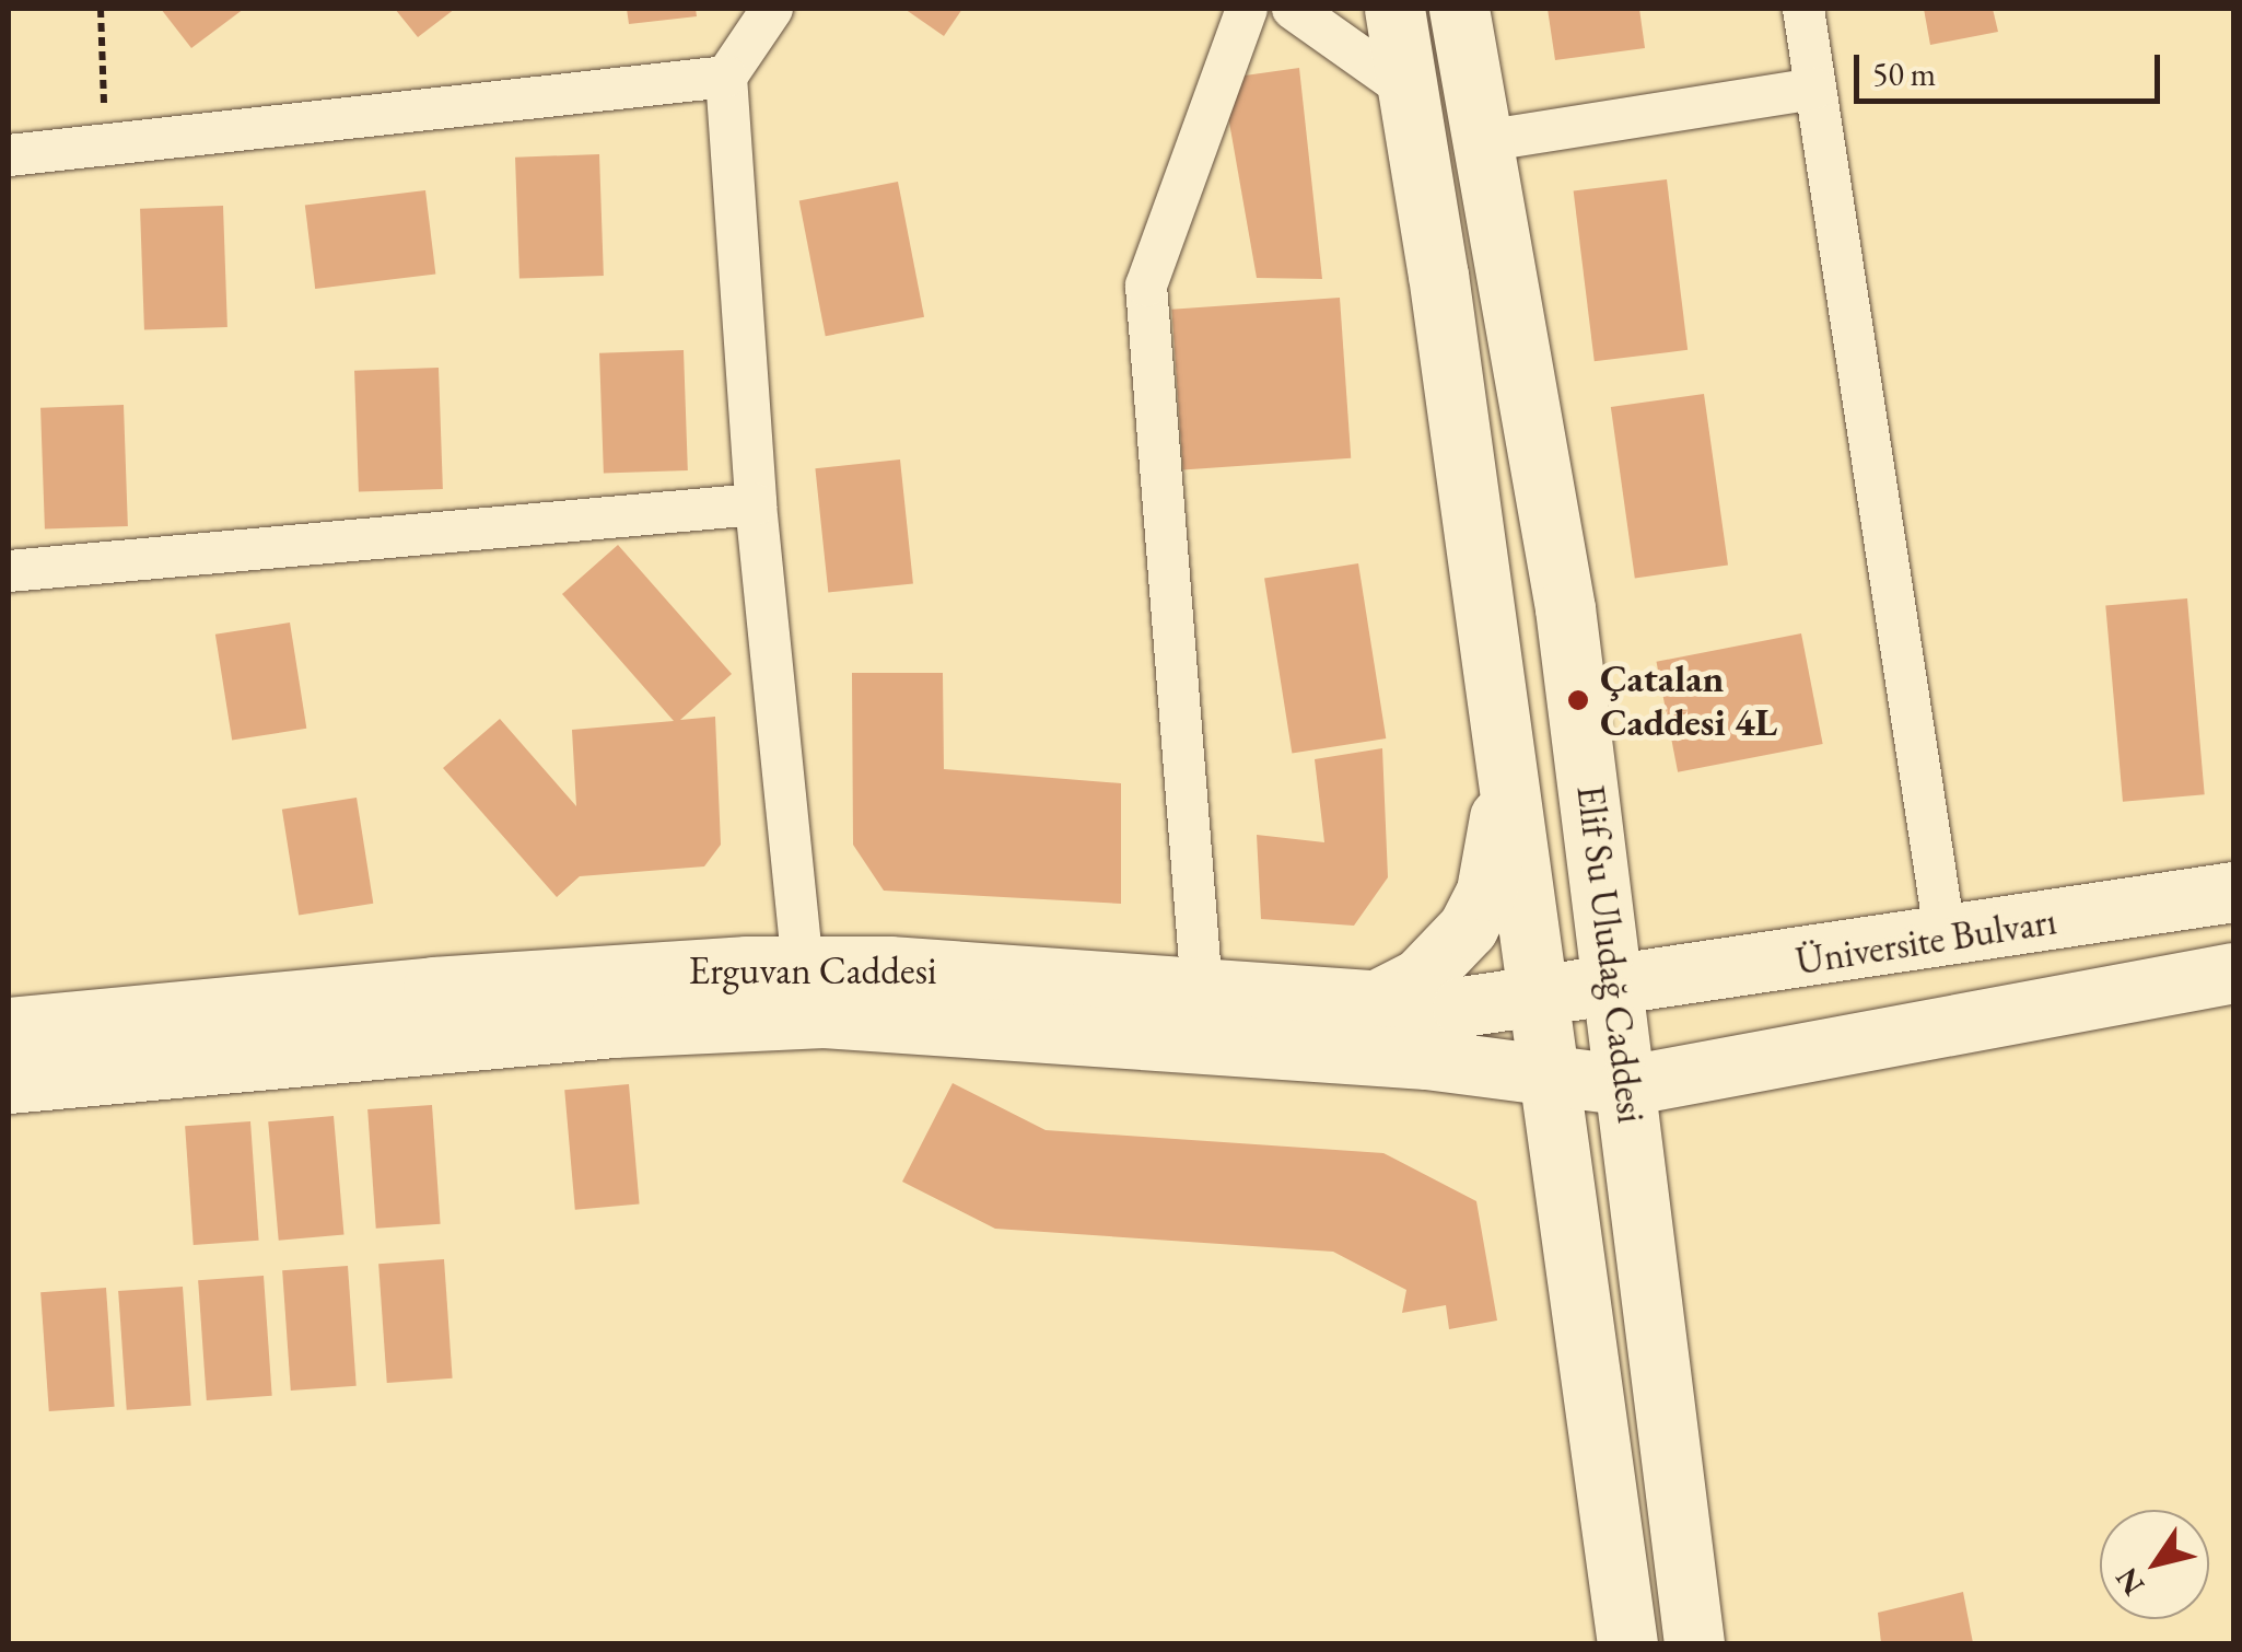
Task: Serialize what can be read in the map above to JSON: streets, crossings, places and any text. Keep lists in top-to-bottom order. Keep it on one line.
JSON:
{"streets":{"main road":["Üniversite Bulvarı","Elif Su Uludağ Caddesi","Erguvan Caddesi"]},"crossings":[["Üniversite Bulvarı","Elif Su Uludağ Caddesi"],["Üniversite Bulvarı","Erguvan Caddesi"],["Elif Su Uludağ Caddesi","Erguvan Caddesi"]],"places":["Çatalan Caddesi 4L"],"scale_bar":"50 m","north":"bottom left"}
